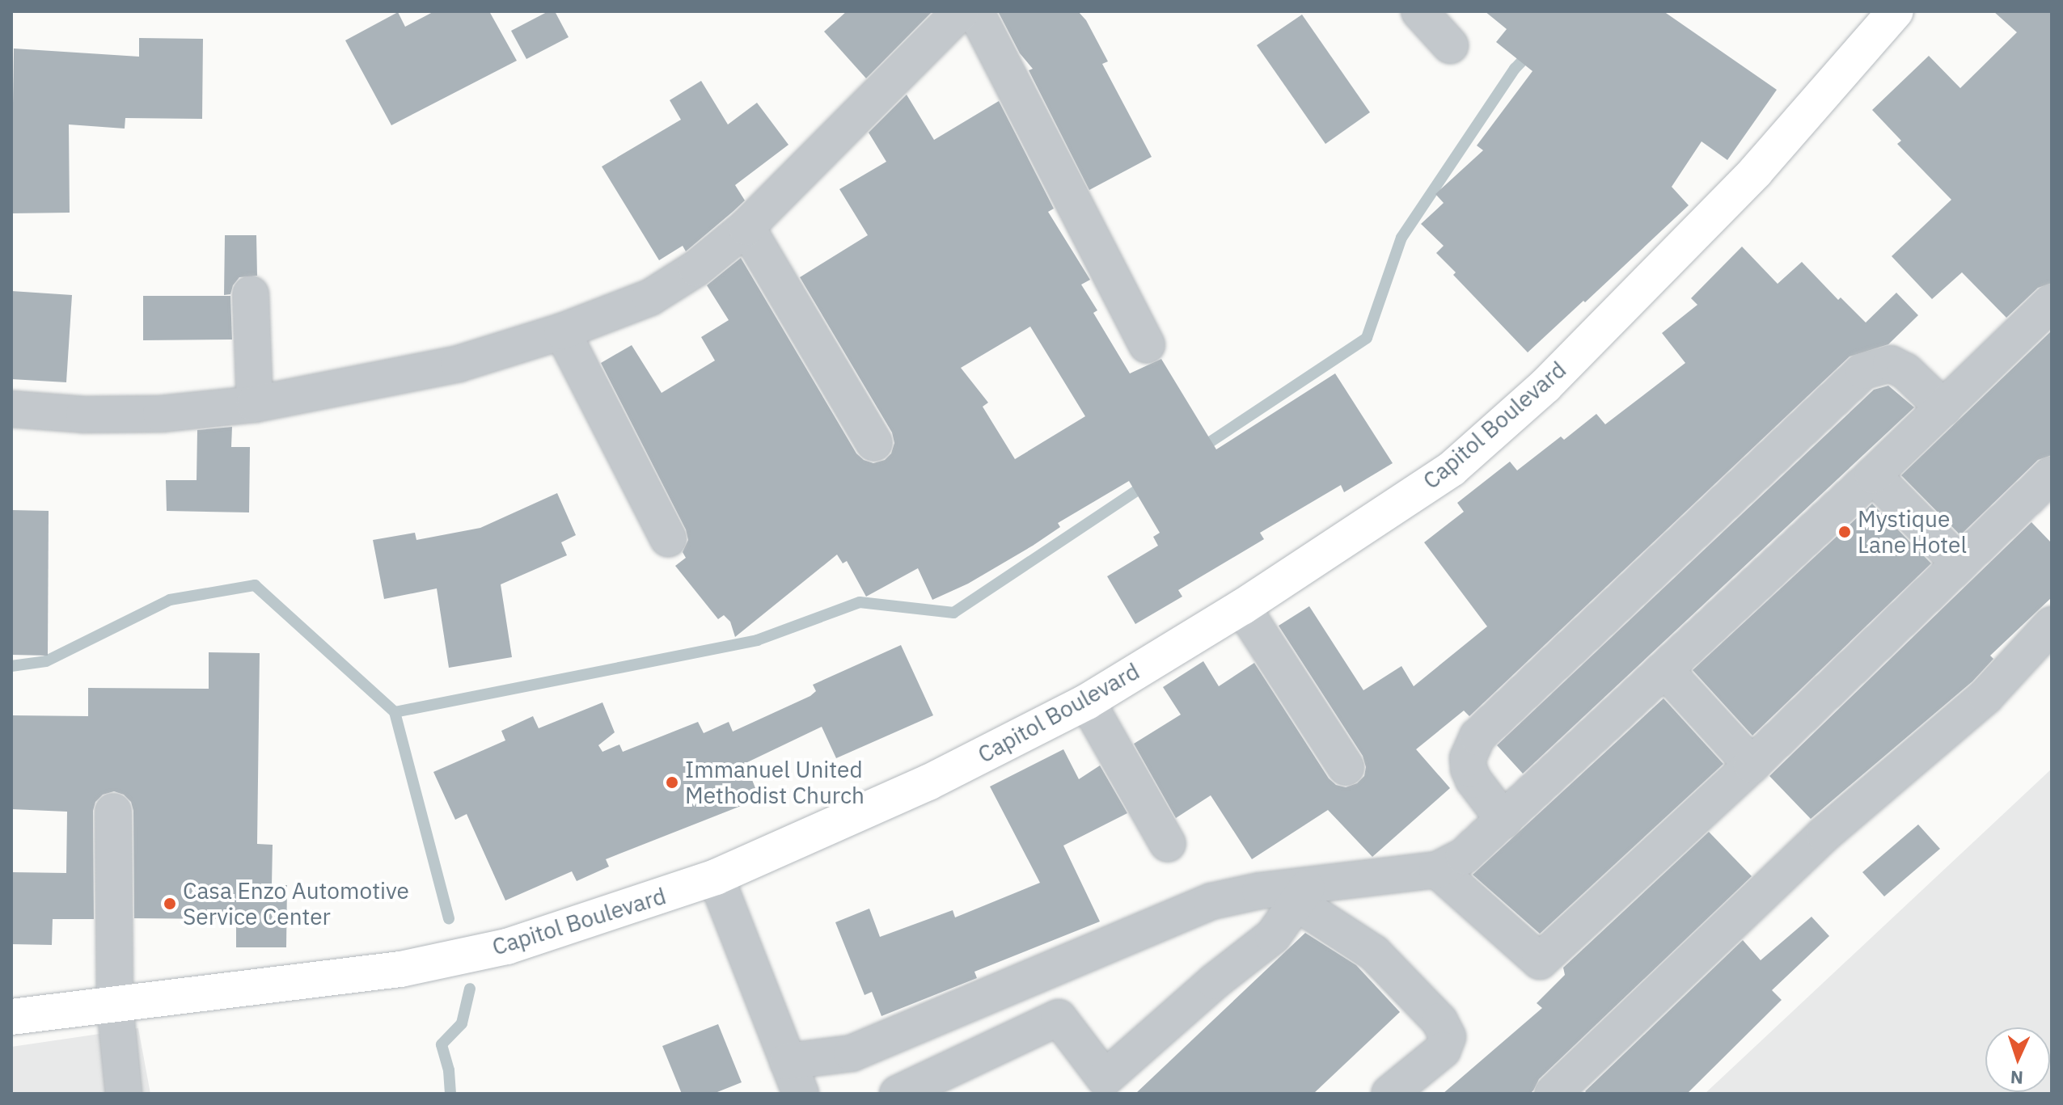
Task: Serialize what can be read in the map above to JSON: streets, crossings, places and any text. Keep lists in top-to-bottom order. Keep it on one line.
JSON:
{"streets":{"main road":["Capitol Boulevard"]},"places":["Mystique Lane Hotel","Immanuel United Methodist Church","Casa Enzo Automotive Service Center"],"north":"bottom"}
